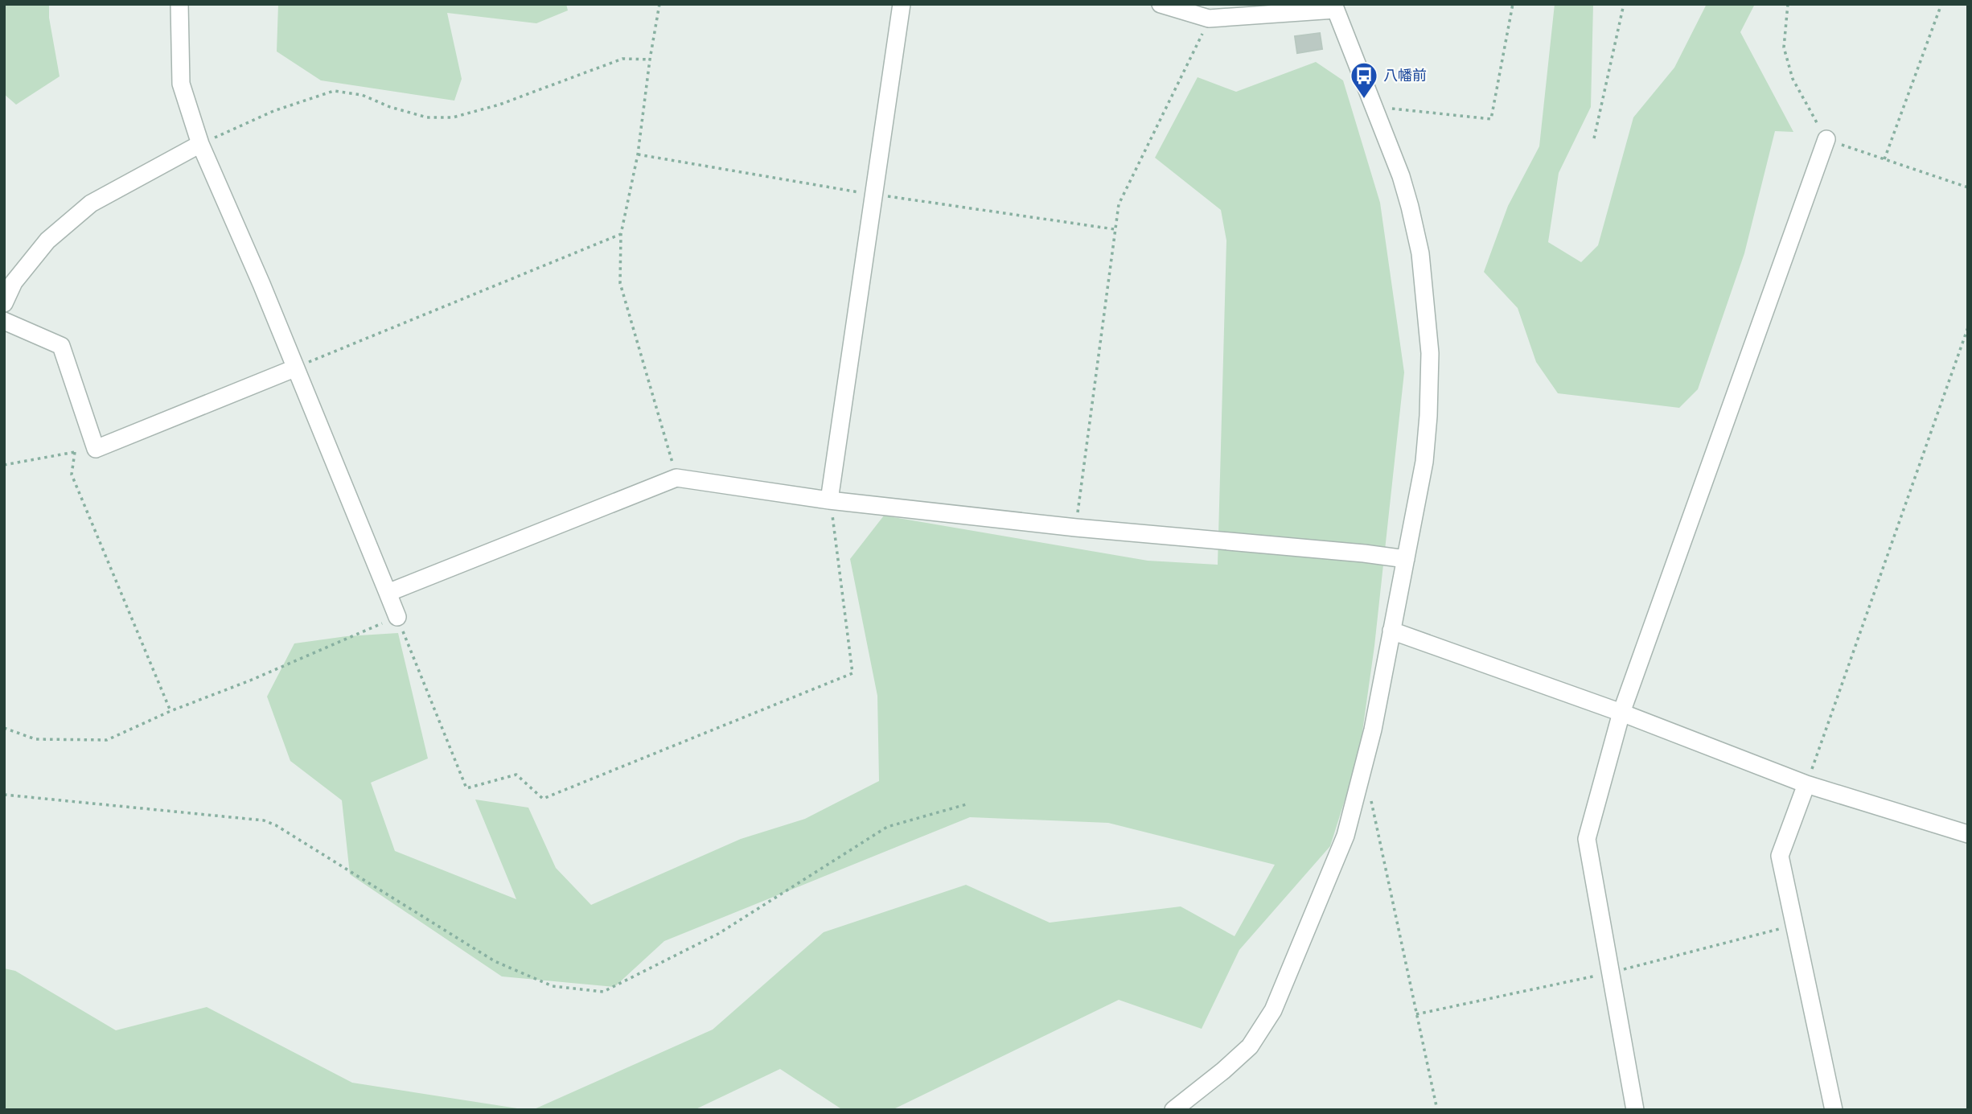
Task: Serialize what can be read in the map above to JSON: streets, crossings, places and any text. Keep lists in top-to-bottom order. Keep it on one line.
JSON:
{"places":{"bus stop":["八幡前"]}}
